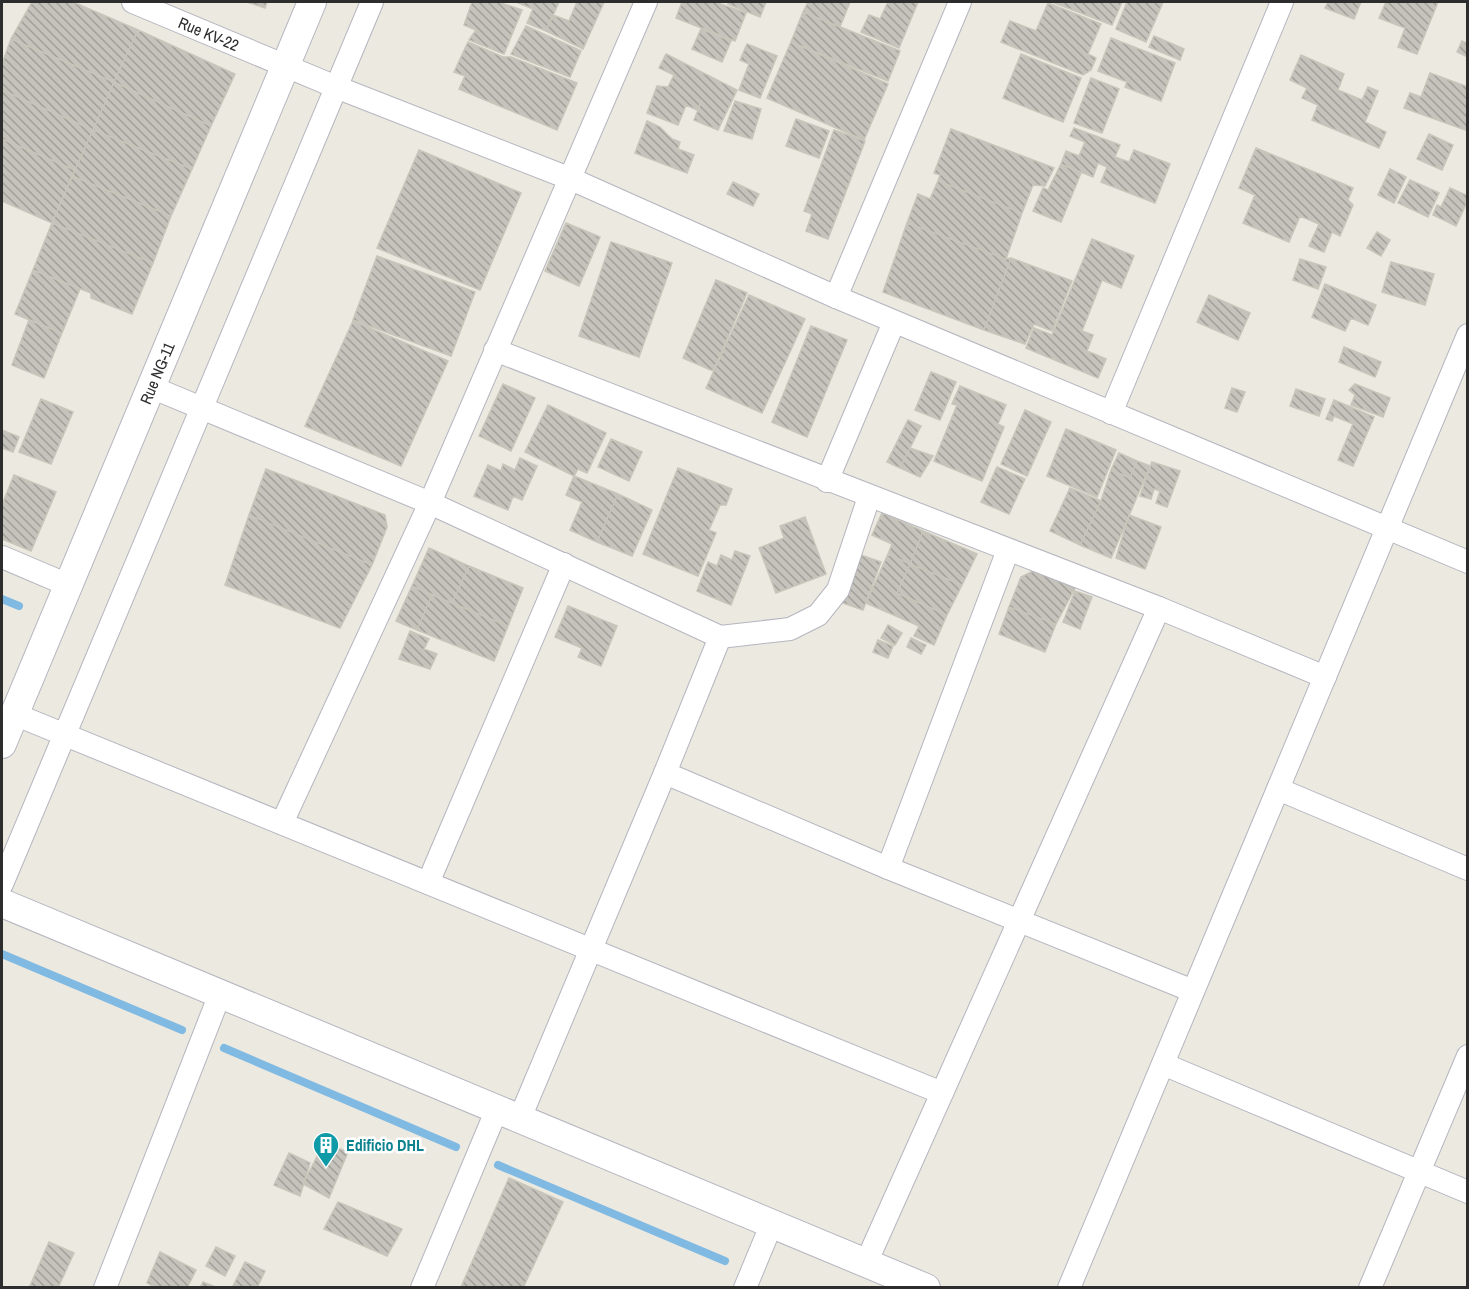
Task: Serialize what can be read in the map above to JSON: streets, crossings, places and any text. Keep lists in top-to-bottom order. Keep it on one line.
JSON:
{"streets":{"street":["Rue KV-22","Rue NG-11"]},"crossings":[["Rue KV-22","Rue NG-11"]],"places":{"building":["Edificio DHL"]}}
